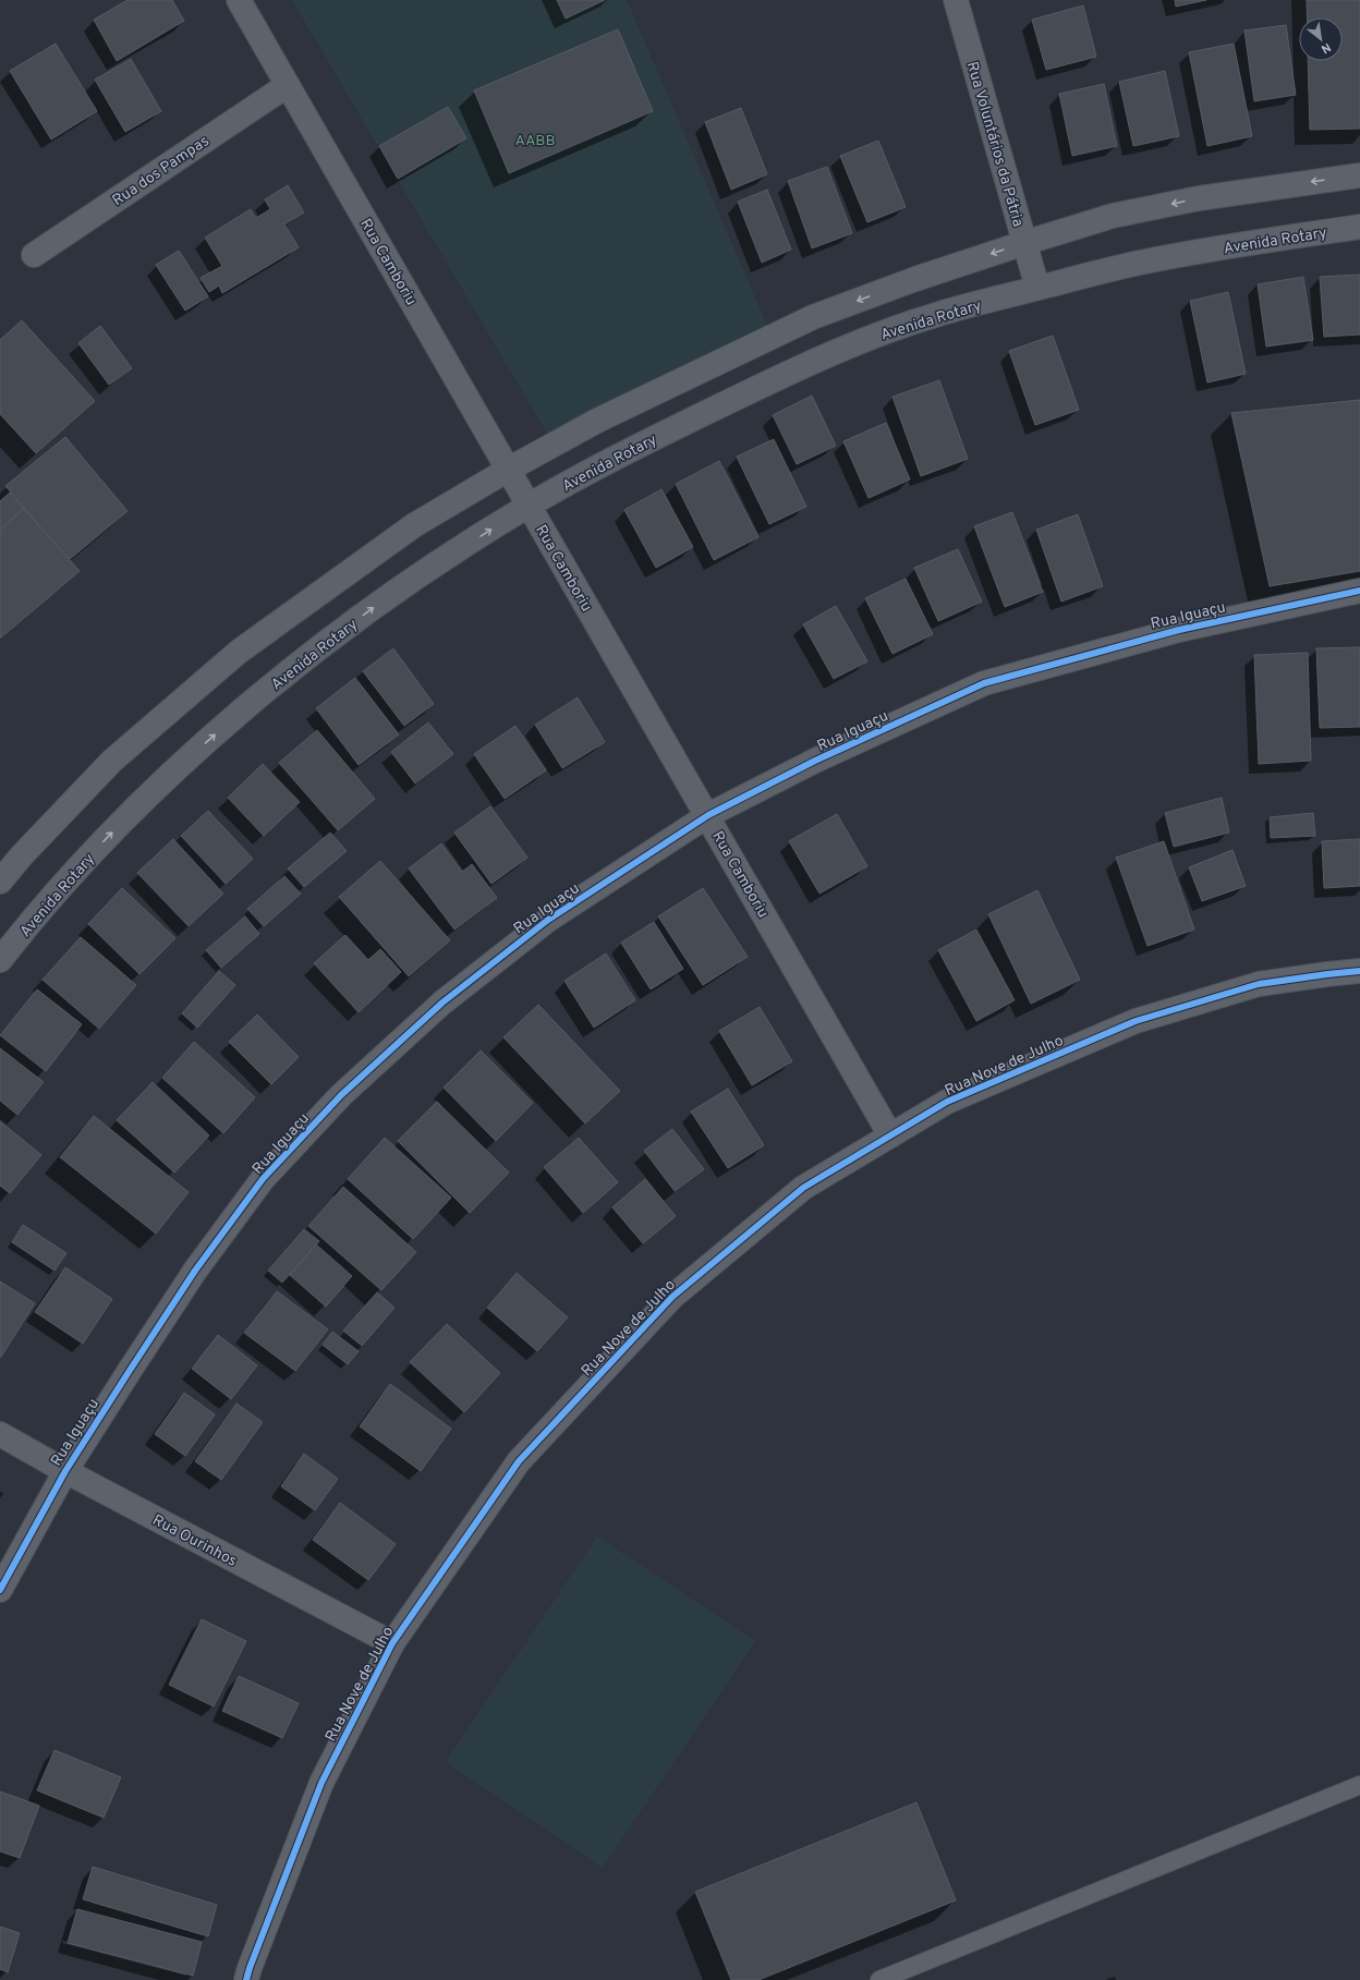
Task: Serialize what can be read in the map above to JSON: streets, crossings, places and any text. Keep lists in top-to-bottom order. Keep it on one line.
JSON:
{"streets":{"street":["Rua Voluntários da Pátria","Rua dos Pampas","Avenida Rotary","Rua Camboriu","Rua Iguaçu","Rua Nove de Julho","Rua Ourinhos"]},"crossings":[["Rua Voluntários da Pátria","Avenida Rotary"],["Rua dos Pampas","Rua Camboriu"],["Avenida Rotary","Rua Camboriu"],["Rua Camboriu","Rua Iguaçu"],["Rua Camboriu","Rua Nove de Julho"],["Rua Iguaçu","Rua Ourinhos"],["Rua Nove de Julho","Rua Ourinhos"]],"parks":["AABB"],"north":"bottom right"}
